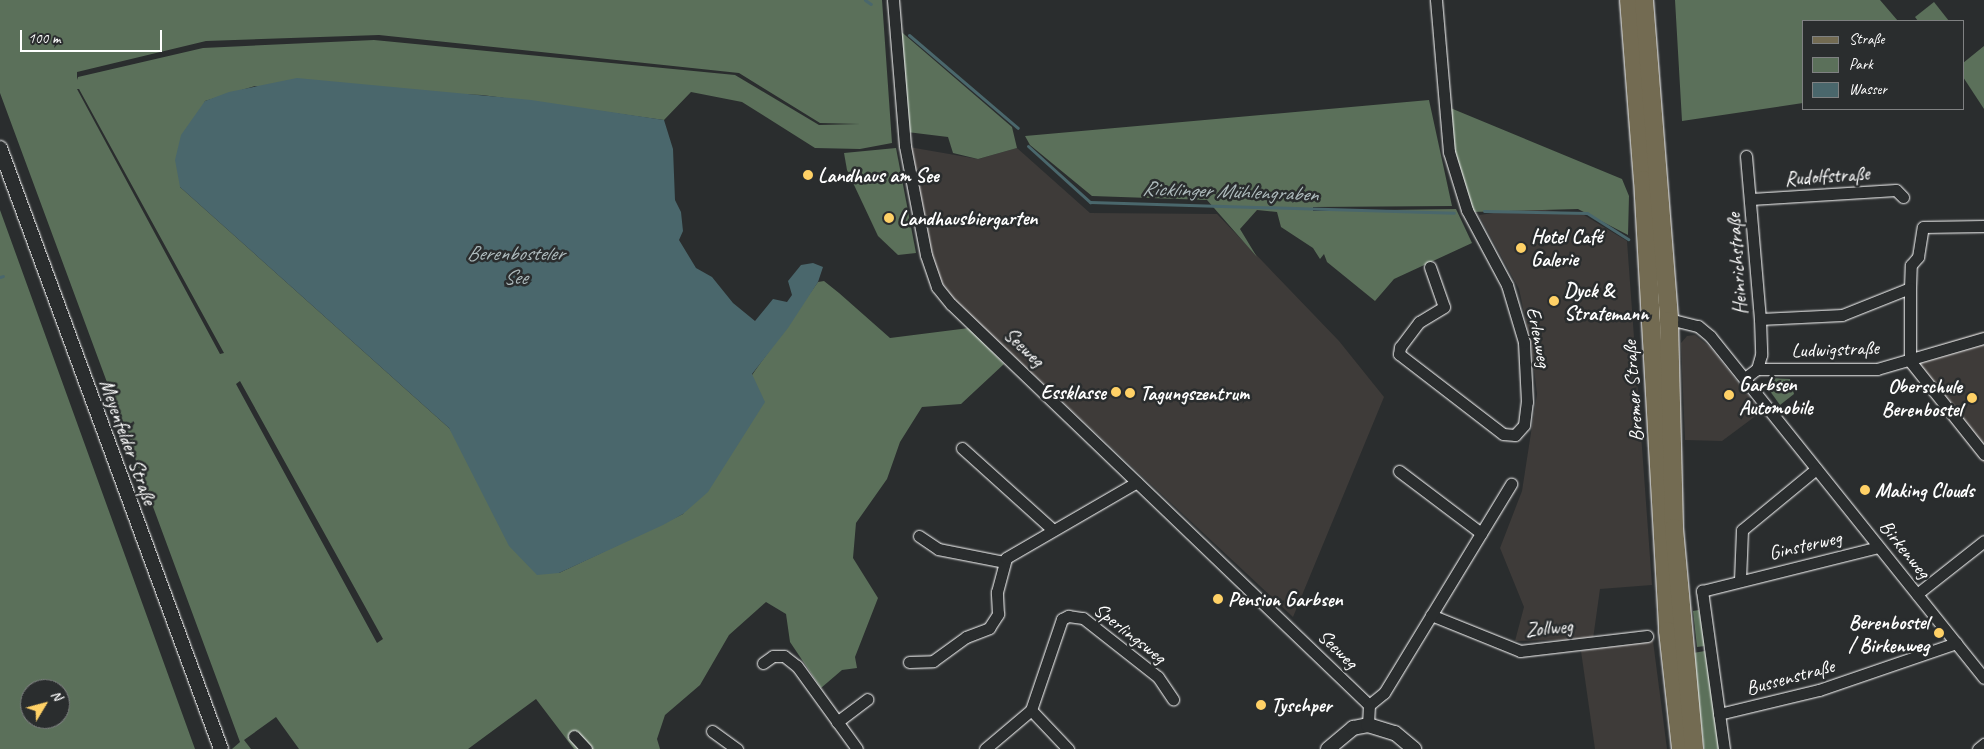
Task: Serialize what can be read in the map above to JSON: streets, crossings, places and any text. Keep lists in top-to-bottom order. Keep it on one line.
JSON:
{"streets":{"main road":["Bremer Straße"],"street":["Rudolfstraße","Heinrichstraße","Erlenweg","Seeweg","Ludwigstraße","Meyenfelder Straße","Ginsterweg","Birkenweg","Zollweg","Sperlingsweg","Bussenstraße"]},"crossings":[["Rudolfstraße","Heinrichstraße"],["Heinrichstraße","Ludwigstraße"],["Bremer Straße","Birkenweg"],["Ginsterweg","Birkenweg"],["Ginsterweg","Bussenstraße"],["Birkenweg","Bussenstraße"]],"water":["Ricklinger Mühlengraben","Berenbosteler See"],"places":["Landhaus am See","Landhausbiergarten","Hotel Café Galerie","Dyck & Stratemann","Essklasse","Tagungszentrum","Garbsen Automobile","Oberschule Berenbostel","Making Clouds","Pension Garbsen","Berenbostel / Birkenweg","Tyschper"],"legend":["Straße","Park","Wasser"],"scale_bar":"100 m","north":"top right"}
